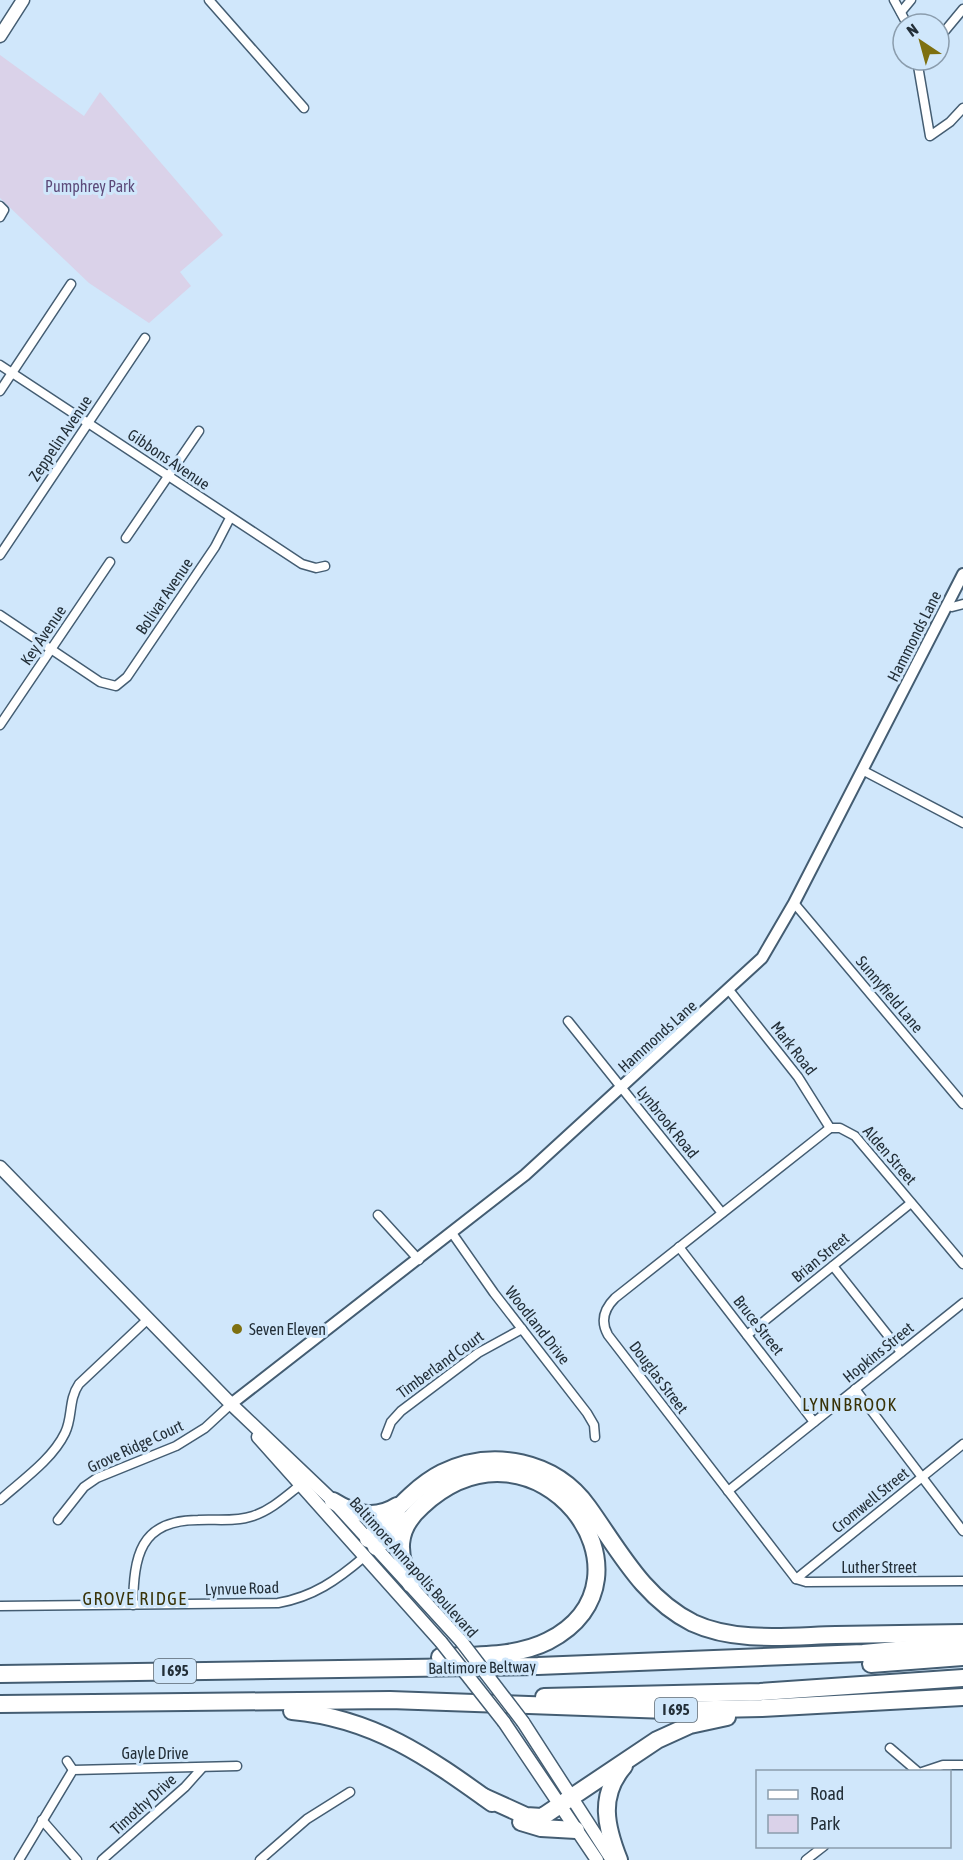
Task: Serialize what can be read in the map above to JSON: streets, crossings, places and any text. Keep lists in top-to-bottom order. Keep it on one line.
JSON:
{"streets":{"highway":["Baltimore Beltway","I 695"],"main road":["Baltimore Annapolis Boulevard"],"street":["Zeppelin Avenue","Gibbons Avenue","Bolivar Avenue","Key Avenue","Hammonds Lane","Sunnyfield Lane","Mark Road","Lynbrook Road","Alden Street","Brian Street","Woodland Drive","Bruce Street","Hopkins Street","Timberland Court","Douglas Street","Grove Ridge Court","Cromwell Street","Luther Street","Lynvue Road","Gayle Drive","Timothy Drive"]},"crossings":[["Zeppelin Avenue","Gibbons Avenue"],["Gibbons Avenue","Bolivar Avenue"],["Bolivar Avenue","Key Avenue"],["Hammonds Lane","Sunnyfield Lane"],["Hammonds Lane","Mark Road"],["Hammonds Lane","Lynbrook Road"],["Hammonds Lane","Woodland Drive"],["Hammonds Lane","Grove Ridge Court"],["Hammonds Lane","Baltimore Annapolis Boulevard"],["Mark Road","Alden Street"],["Lynbrook Road","Douglas Street"],["Alden Street","Brian Street"],["Brian Street","Bruce Street"],["Woodland Drive","Timberland Court"],["Bruce Street","Hopkins Street"],["Bruce Street","Douglas Street"],["Hopkins Street","Douglas Street"],["Douglas Street","Cromwell Street"],["Douglas Street","Luther Street"],["Grove Ridge Court","Baltimore Annapolis Boulevard"],["Cromwell Street","Luther Street"],["Baltimore Annapolis Boulevard","Lynvue Road"],["Gayle Drive","Timothy Drive"]],"districts":["LYNNBROOK","GROVE RIDGE"],"parks":["Pumphrey Park"],"places":["Seven Eleven"],"legend":["Road","Park"],"north":"top left"}
